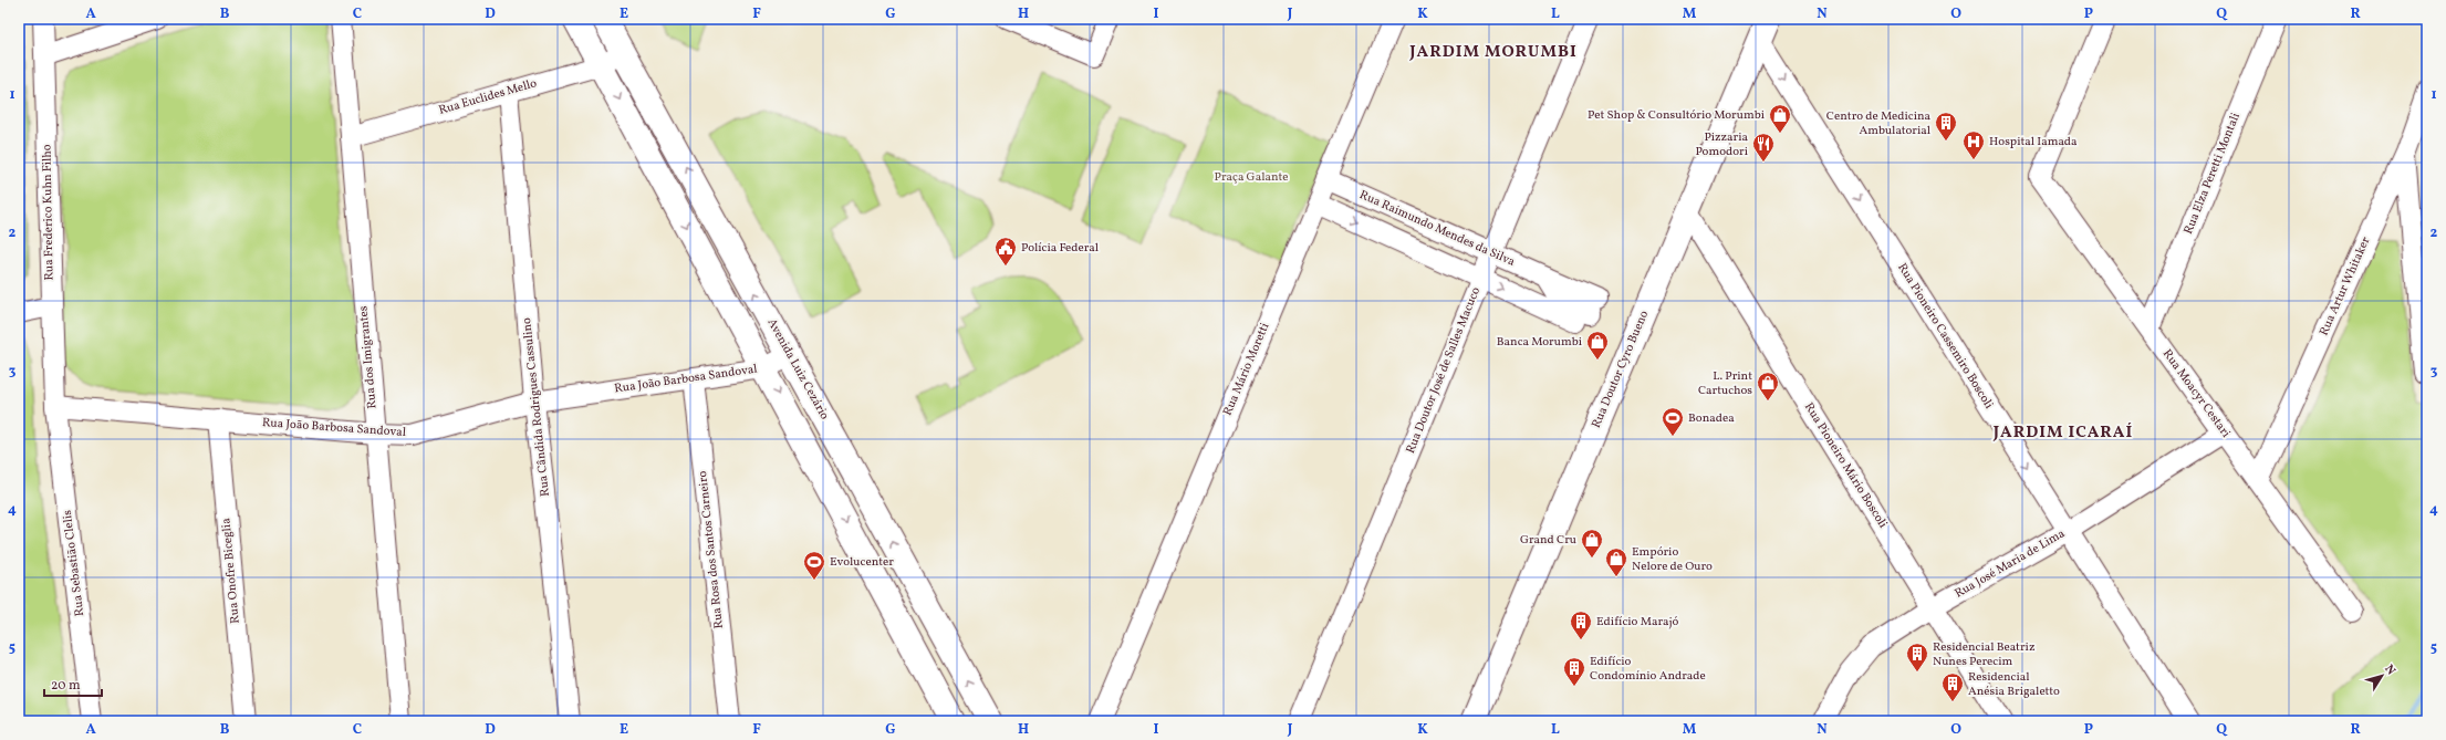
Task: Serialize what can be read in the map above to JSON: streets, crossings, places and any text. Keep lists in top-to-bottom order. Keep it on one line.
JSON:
{"streets":{"street":["Rua Euclides Mello","Rua Elza Peretti Montali","Rua Frederico Kuhn Filho","Rua Raimundo Mendes da Silva","Rua Artur Whitaker","Rua Pioneiro Cassemiro Boscoli","Rua dos Imigrantes","Avenida Luiz Cezário","Rua Mário Moretti","Rua Doutor Cyro Bueno","Rua Doutor José de Salles Macuco","Rua João Barbosa Sandoval","Rua Moacyr Cestari","Rua Cândida Rodrigues Cassulino","Rua Pioneiro Mário Boscoli","Rua Rosa dos Santos Carneiro","Rua Sebastião Clelis","Rua José Maria de Lima","Rua Onofre Biceglia"]},"crossings":[["Rua Euclides Mello","Rua dos Imigrantes"],["Rua Euclides Mello","Avenida Luiz Cezário"],["Rua Euclides Mello","Rua Cândida Rodrigues Cassulino"],["Rua Elza Peretti Montali","Rua Moacyr Cestari"],["Rua Frederico Kuhn Filho","Rua João Barbosa Sandoval"],["Rua Frederico Kuhn Filho","Rua Sebastião Clelis"],["Rua Raimundo Mendes da Silva","Rua Mário Moretti"],["Rua Raimundo Mendes da Silva","Rua Doutor José de Salles Macuco"],["Rua Artur Whitaker","Rua Moacyr Cestari"],["Rua Pioneiro Cassemiro Boscoli","Rua Doutor Cyro Bueno"],["Rua Pioneiro Cassemiro Boscoli","Rua José Maria de Lima"],["Rua dos Imigrantes","Rua João Barbosa Sandoval"],["Avenida Luiz Cezário","Rua João Barbosa Sandoval"],["Rua Doutor Cyro Bueno","Rua Pioneiro Mário Boscoli"],["Rua João Barbosa Sandoval","Rua Cândida Rodrigues Cassulino"],["Rua João Barbosa Sandoval","Rua Rosa dos Santos Carneiro"],["Rua João Barbosa Sandoval","Rua Sebastião Clelis"],["Rua João Barbosa Sandoval","Rua Onofre Biceglia"],["Rua Moacyr Cestari","Rua José Maria de Lima"],["Rua Pioneiro Mário Boscoli","Rua José Maria de Lima"]],"one_way":["Rua Pioneiro Cassemiro Boscoli"],"districts":["JARDIM MORUMBI","JARDIM ICARAÍ"],"parks":["Praça Galante"],"places":{"shop":["Pet Shop & Consultório Morumbi","Banca Morumbi","L. Print Cartuchos","Grand Cru","Empório Nelore de Ouro"],"building":["Centro de Medicina Ambulatorial","Edifício Marajó","Residencial Beatriz Nunes Perecim","Edifício Condomínio Andrade","Residencial Anésia Brigaletto"],"hospital":["Hospital Iamada"],"restaurant":["Pizzaria Pomodori"],"public building":["Polícia Federal"],"sports":["Bonadea","Evolucenter"]},"scale_bar":"20 m","north":"top right","grid":{"columns":["A","B","C","D","E","F","G","H","I","J","K","L","M","N","O","P","Q","R"],"rows":["1","2","3","4","5"]}}
